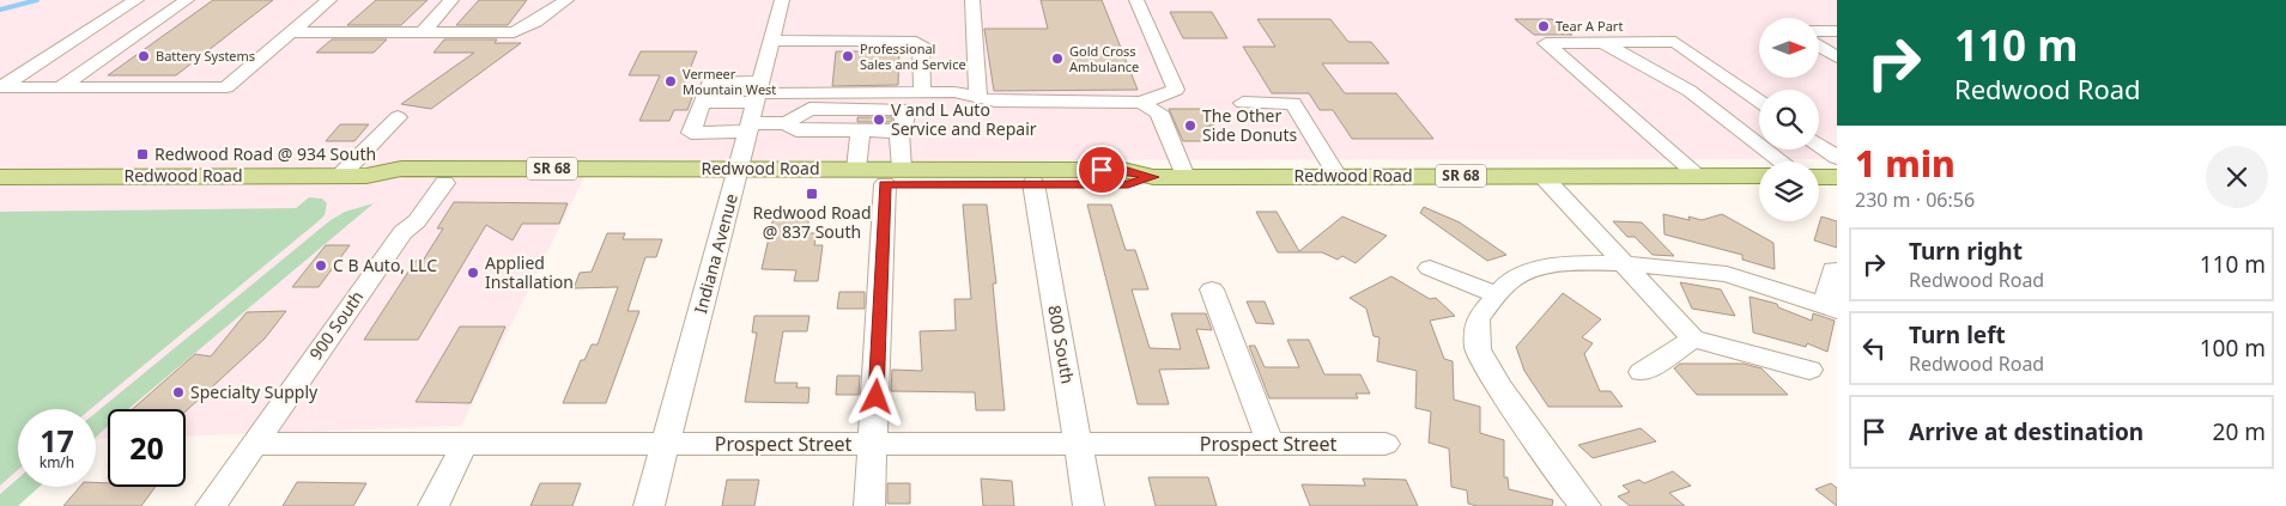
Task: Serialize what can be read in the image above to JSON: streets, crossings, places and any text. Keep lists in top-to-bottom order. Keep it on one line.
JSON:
{"streets":{"main road":["SR 68","Redwood Road"],"street":["Indiana Avenue","900 South","800 South","Prospect Street"]},"crossings":[["Redwood Road","Indiana Avenue"],["Redwood Road","900 South"],["Redwood Road","800 South"],["Indiana Avenue","Prospect Street"],["900 South","Prospect Street"],["800 South","Prospect Street"]],"places":{"other":["Tear A Part","Battery Systems","Professional Sales and Service","Gold Cross Ambulance","Vermeer Mountain West","V and L Auto Service and Repair","The Other Side Donuts","C B Auto, LLC","Applied Installation","Specialty Supply"],"transit":["Redwood Road @ 934 South","Redwood Road @ 837 South"]},"north":"right","page":{"turn":["110 m","Redwood Road"],"heading":["1 min","230 m · 06:56"],"list":[{"name":"Turn right","note":"Redwood Road","value":"110 m"},{"name":"Turn left","note":"Redwood Road","value":"100 m"},{"name":"Arrive at destination","value":"20 m"}],"speed":"17 km/h","limit":"20"}}
